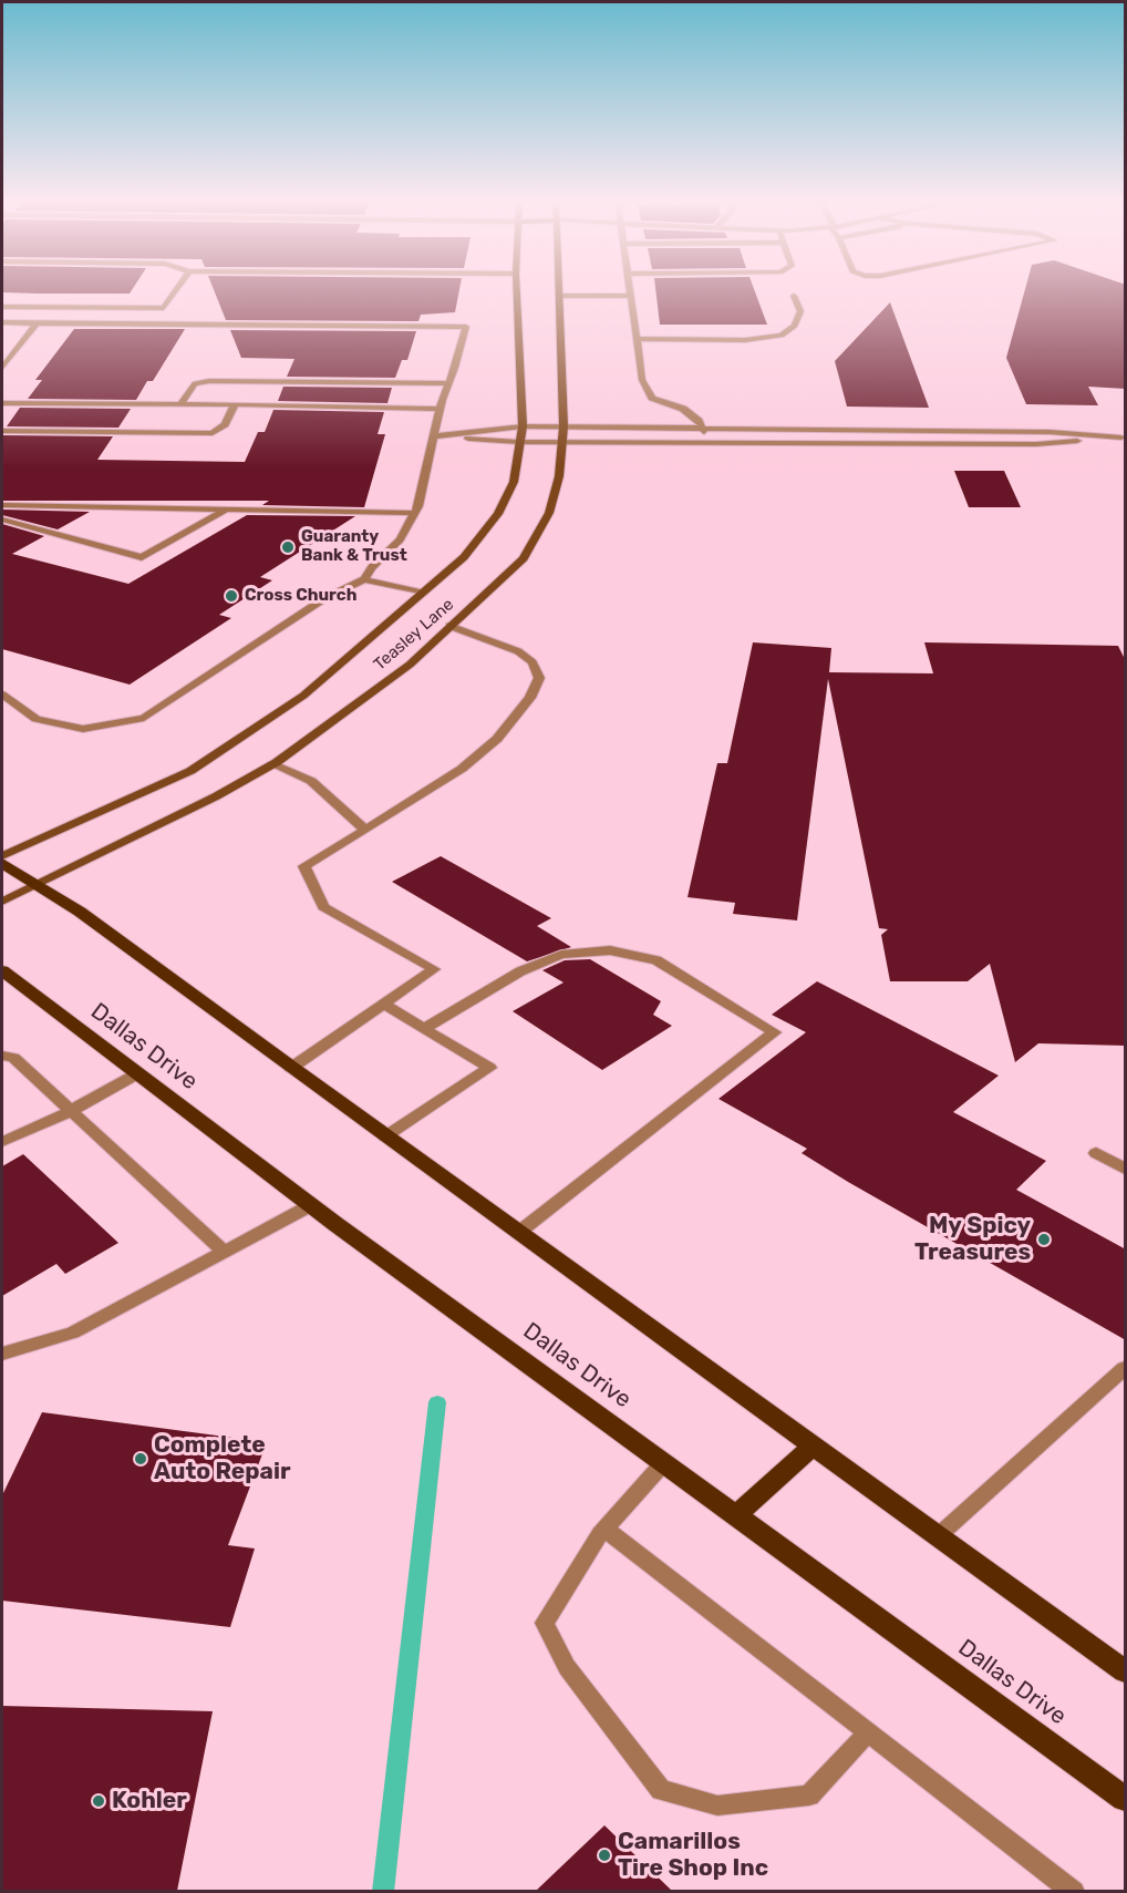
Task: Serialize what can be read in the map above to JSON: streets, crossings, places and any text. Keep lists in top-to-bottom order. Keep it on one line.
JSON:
{"streets":{"main road":["Teasley Lane","Dallas Drive"]},"places":["Guaranty Bank & Trust","Cross Church","My Spicy Treasures","Complete Auto Repair","Kohler","Camarillos Tire Shop Inc"]}
